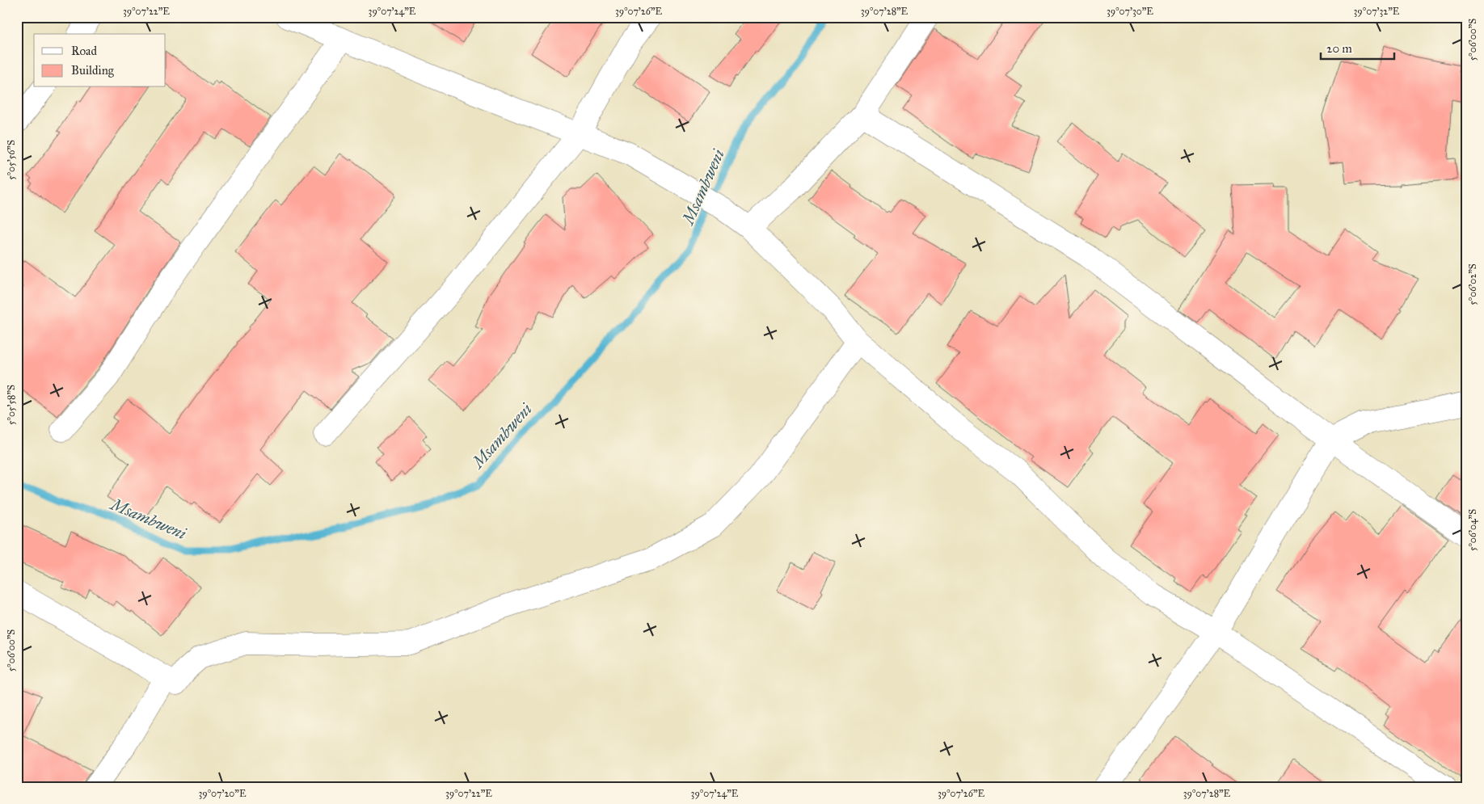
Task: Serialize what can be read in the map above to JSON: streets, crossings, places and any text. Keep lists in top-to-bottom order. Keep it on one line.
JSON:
{"water":["Msambweni"],"legend":["Road","Building"],"scale_bar":"20 m","coordinates":["39°07'22\"E","39°07'24\"E","39°07'26\"E","39°07'28\"E","39°07'30\"E","39°07'32\"E","5°06'00\"S","5°05'56\"S","5°06'02\"S","5°05'58\"S","5°06'04\"S","39°07'20\"E"]}
